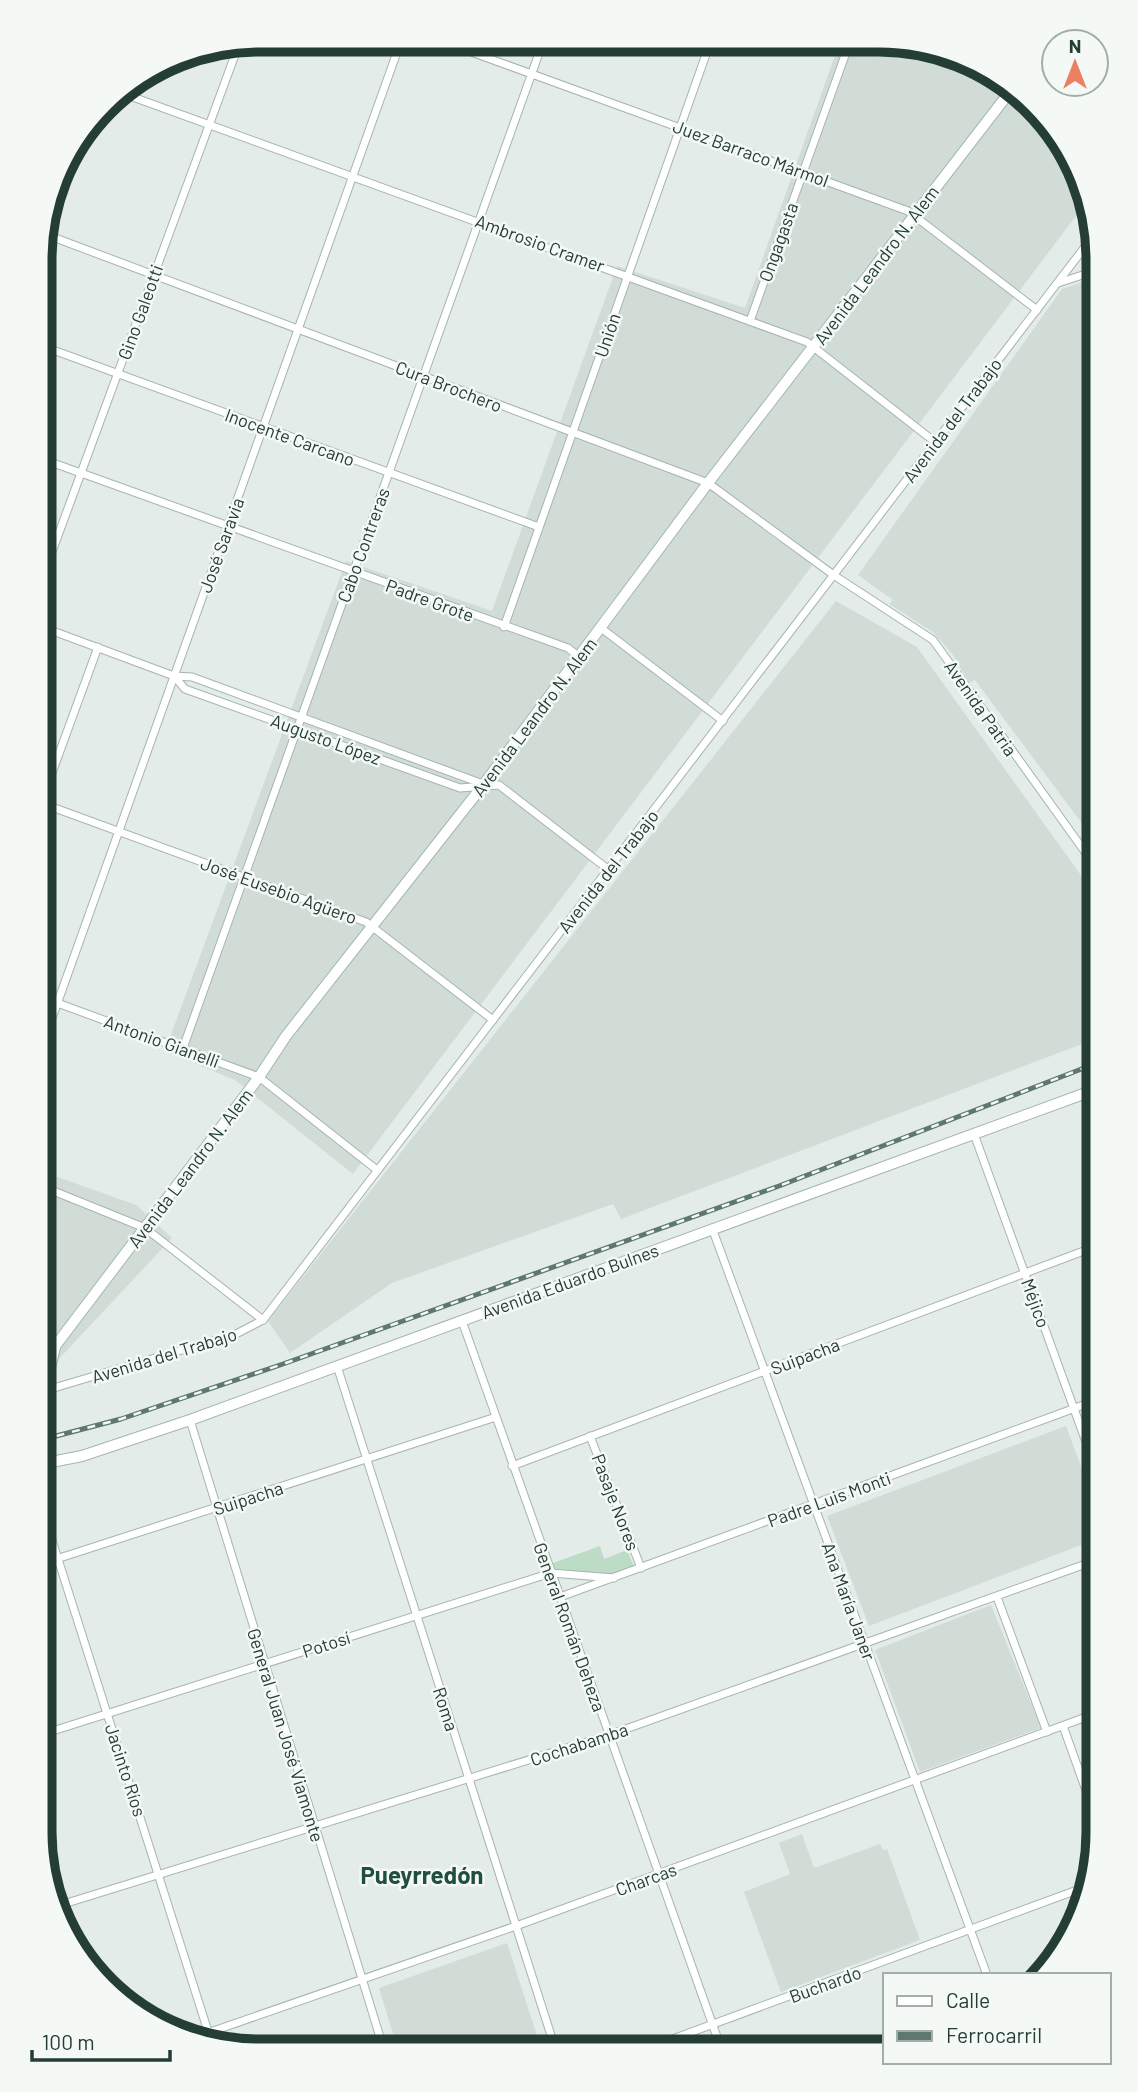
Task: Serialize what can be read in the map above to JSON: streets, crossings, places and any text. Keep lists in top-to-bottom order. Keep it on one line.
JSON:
{"streets":{"main road":["Avenida Leandro N. Alem","Avenida Eduardo Bulnes"],"street":["Juez Barraco Mármol","Ongagasta","Ambrosio Cramer","Gino Galeotti","Unión","Cura Brochero","Avenida del Trabajo","Inocente Carcano","José Saravia","Cabo Contreras","Padre Grote","Avenida Patria","Augusto López","José Eusebio Agüero","Antonio Gianelli","Méjico","Suipacha","Padre Luis Monti","Pasaje Nores","Ana María Janer","General Román Deheza","Potosí","Roma","General Juan José Viamonte","Cochabamba","Jacinto Ríos","Charcas","Buchardo"]},"crossings":[["Juez Barraco Mármol","Ongagasta"],["Juez Barraco Mármol","Avenida Leandro N. Alem"],["Juez Barraco Mármol","Unión"],["Juez Barraco Mármol","Avenida del Trabajo"],["Juez Barraco Mármol","Cabo Contreras"],["Ongagasta","Ambrosio Cramer"],["Ambrosio Cramer","Avenida Leandro N. Alem"],["Ambrosio Cramer","Gino Galeotti"],["Ambrosio Cramer","Unión"],["Ambrosio Cramer","Avenida del Trabajo"],["Ambrosio Cramer","José Saravia"],["Ambrosio Cramer","Cabo Contreras"],["Avenida Leandro N. Alem","Cura Brochero"],["Avenida Leandro N. Alem","Padre Grote"],["Avenida Leandro N. Alem","Augusto López"],["Avenida Leandro N. Alem","José Eusebio Agüero"],["Avenida Leandro N. Alem","Antonio Gianelli"],["Gino Galeotti","Cura Brochero"],["Gino Galeotti","Inocente Carcano"],["Gino Galeotti","Padre Grote"],["Unión","Cura Brochero"],["Unión","Inocente Carcano"],["Unión","Padre Grote"],["Cura Brochero","Avenida del Trabajo"],["Cura Brochero","José Saravia"],["Cura Brochero","Cabo Contreras"],["Cura Brochero","Avenida Patria"],["Avenida del Trabajo","Avenida Patria"],["Avenida del Trabajo","Augusto López"],["Avenida del Trabajo","José Eusebio Agüero"],["Avenida del Trabajo","Antonio Gianelli"],["Inocente Carcano","José Saravia"],["Inocente Carcano","Cabo Contreras"],["José Saravia","Padre Grote"],["José Saravia","Augusto López"],["José Saravia","José Eusebio Agüero"],["José Saravia","Antonio Gianelli"],["Cabo Contreras","Padre Grote"],["Cabo Contreras","Augusto López"],["Cabo Contreras","José Eusebio Agüero"],["Cabo Contreras","Antonio Gianelli"],["Avenida Eduardo Bulnes","Méjico"],["Avenida Eduardo Bulnes","Ana María Janer"],["Avenida Eduardo Bulnes","General Román Deheza"],["Avenida Eduardo Bulnes","Roma"],["Avenida Eduardo Bulnes","General Juan José Viamonte"],["Méjico","Suipacha"],["Méjico","Padre Luis Monti"],["Suipacha","Pasaje Nores"],["Suipacha","Ana María Janer"],["Suipacha","General Román Deheza"],["Suipacha","Roma"],["Suipacha","General Juan José Viamonte"],["Suipacha","Jacinto Ríos"],["Padre Luis Monti","Pasaje Nores"],["Padre Luis Monti","Ana María Janer"],["Padre Luis Monti","General Román Deheza"],["Padre Luis Monti","Potosí"],["Ana María Janer","Cochabamba"],["Ana María Janer","Charcas"],["Ana María Janer","Buchardo"],["General Román Deheza","Potosí"],["General Román Deheza","Cochabamba"],["General Román Deheza","Charcas"],["General Román Deheza","Buchardo"],["Potosí","Roma"],["Potosí","General Juan José Viamonte"],["Potosí","Jacinto Ríos"],["Roma","Cochabamba"],["Roma","Charcas"],["General Juan José Viamonte","Cochabamba"],["General Juan José Viamonte","Charcas"],["Cochabamba","Jacinto Ríos"]],"districts":["Pueyrredón"],"legend":["Calle","Ferrocarril"],"scale_bar":"100 m","north":"top"}
